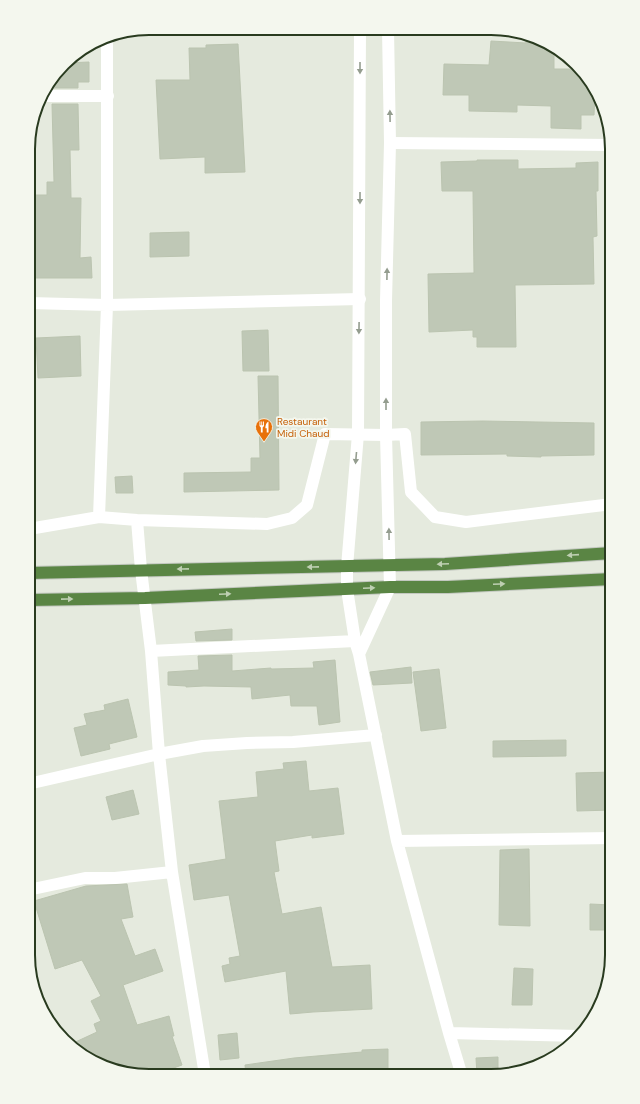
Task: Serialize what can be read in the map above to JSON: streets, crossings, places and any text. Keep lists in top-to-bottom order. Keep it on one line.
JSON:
{"places":{"restaurant":["Restaurant Midi Chaud"]}}
